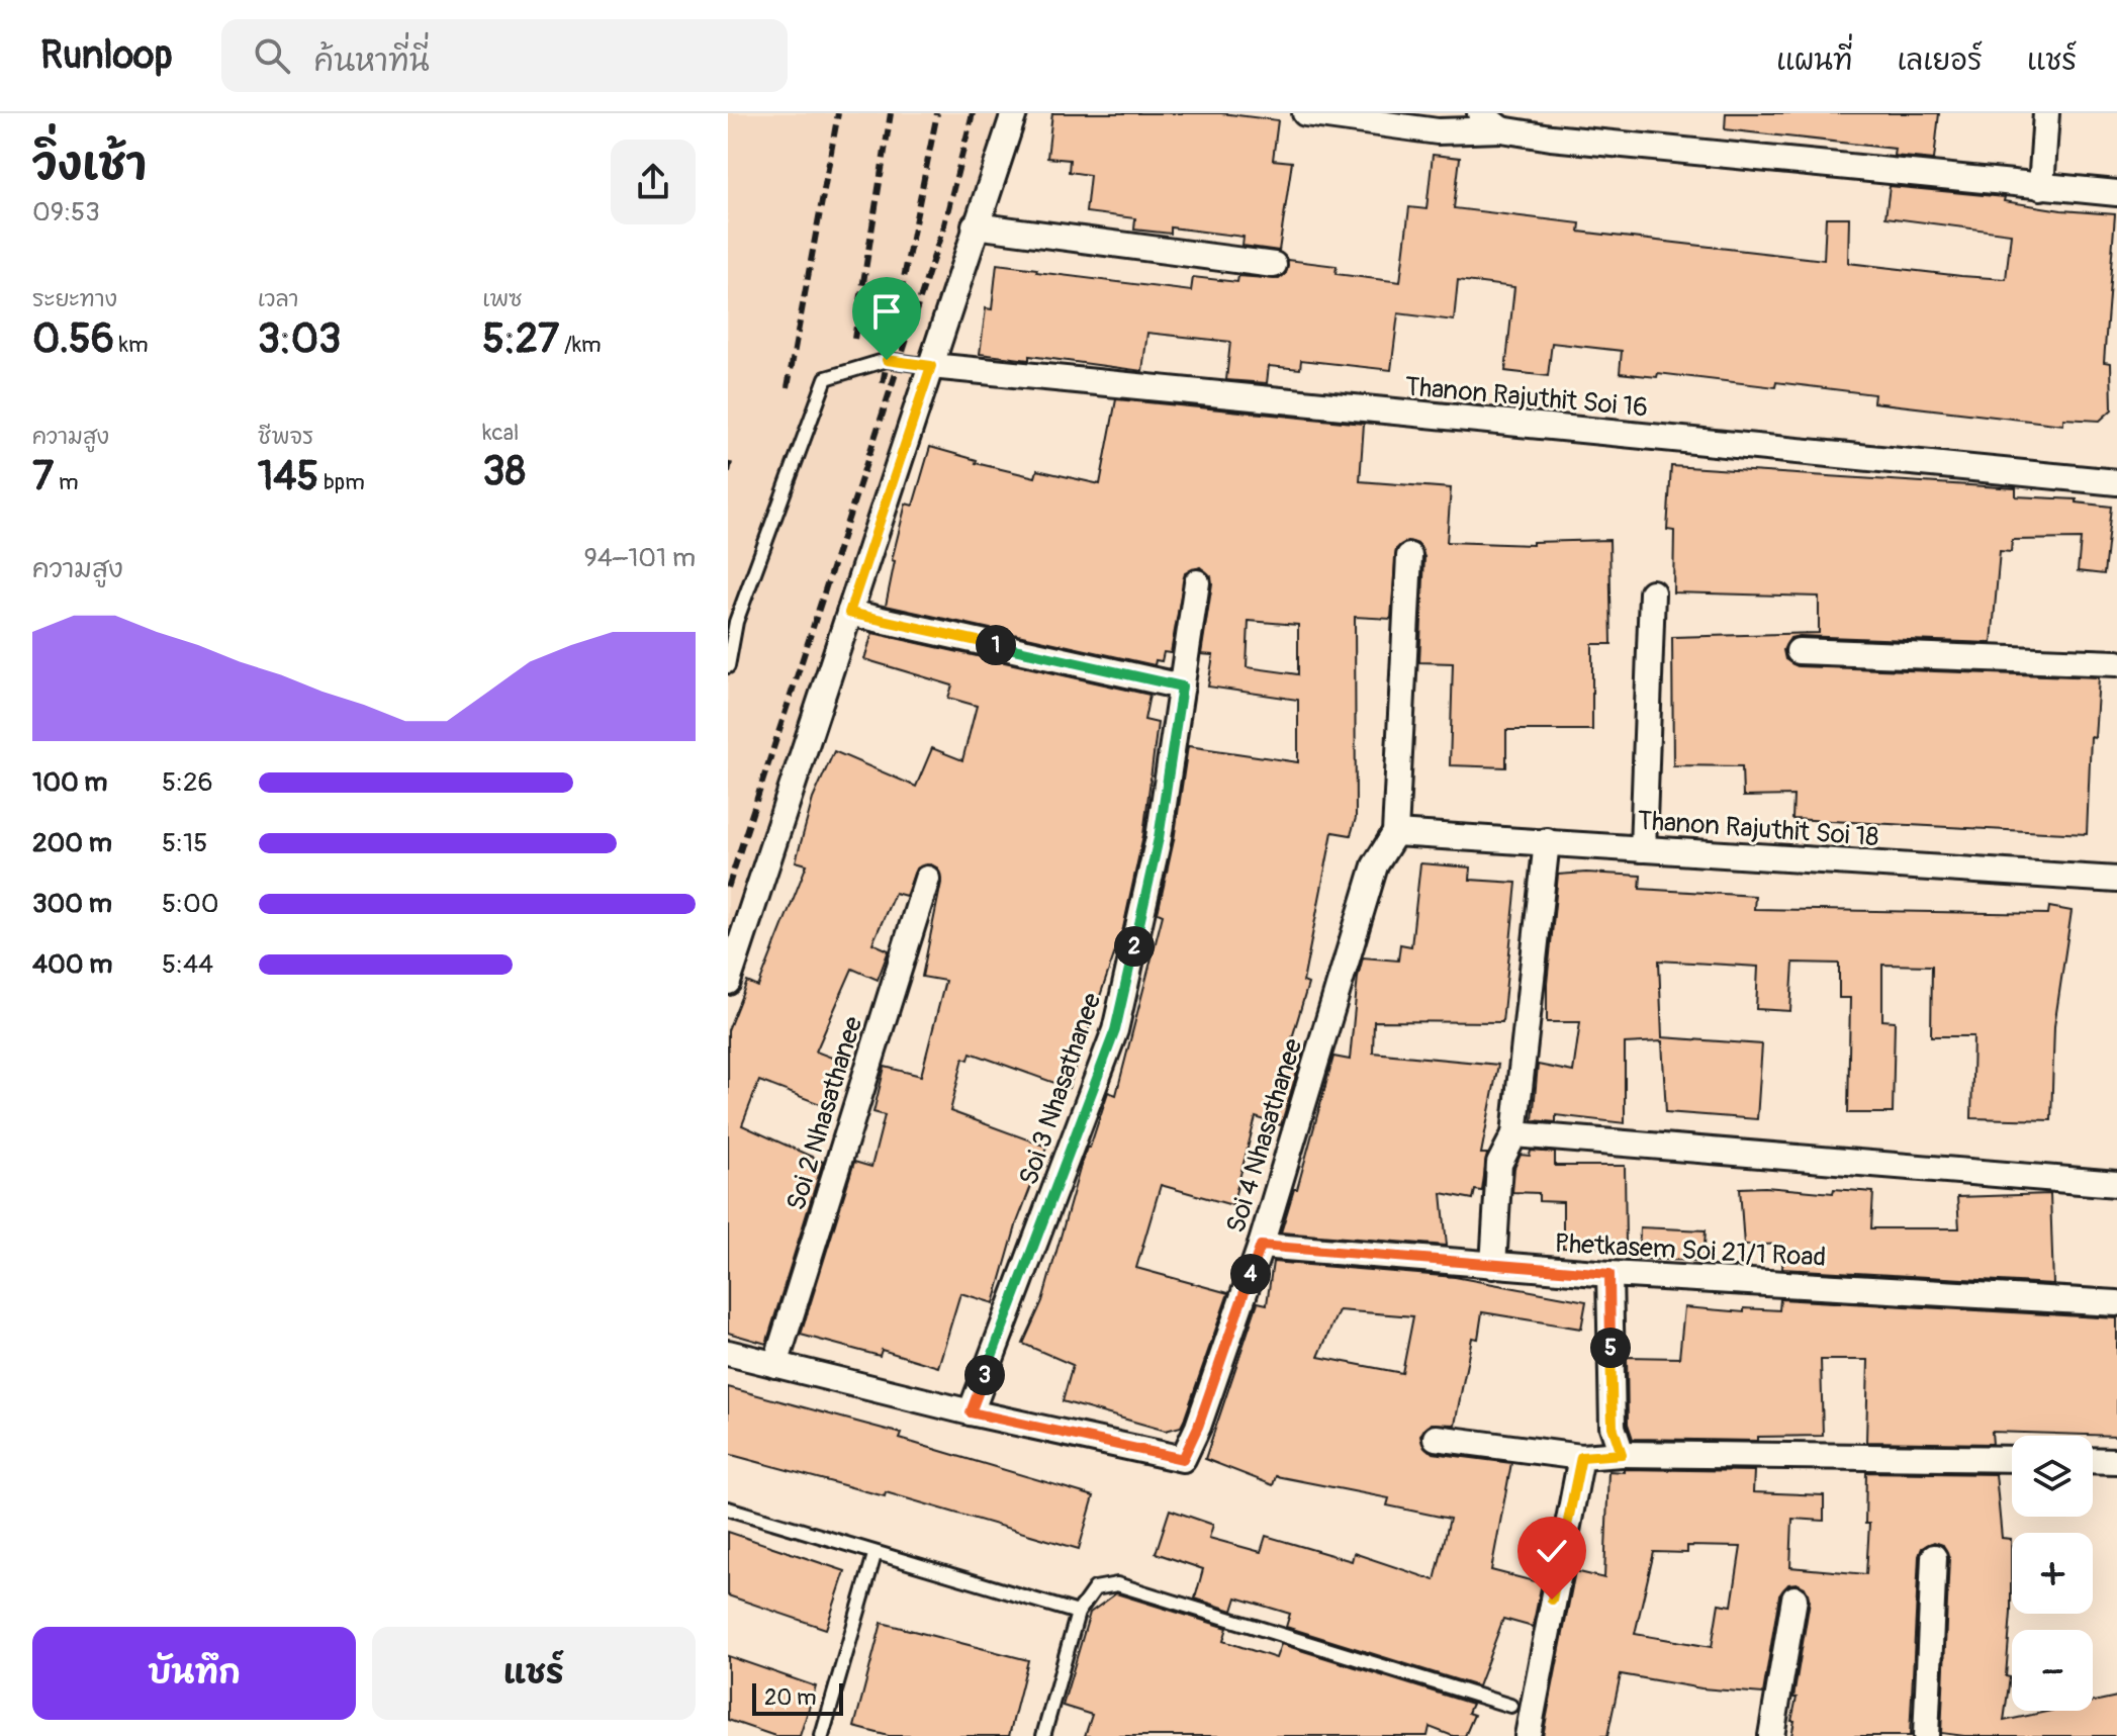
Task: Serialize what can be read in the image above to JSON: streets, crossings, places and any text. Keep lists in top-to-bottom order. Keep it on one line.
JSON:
{"streets":{"street":["Thanon Rajuthit Soi 16","Thanon Rajuthit Soi 18","Soi 3 Nhasathanee","Soi 2 Nhasathanee","Soi 4 Nhasathanee","Phetkasem Soi 21/1 Road"]},"crossings":[["Thanon Rajuthit Soi 18","Soi 4 Nhasathanee"],["Soi 3 Nhasathanee","Soi 4 Nhasathanee"],["Soi 2 Nhasathanee","Soi 4 Nhasathanee"],["Soi 4 Nhasathanee","Phetkasem Soi 21/1 Road"]],"scale_bar":"20 m","page":{"header":"Runloop","search":"ค้นหาที่นี่","nav":["แผนที่","เลเยอร์","แชร์"],"heading":["วิ่งเช้า","09:53"],"stats":[["ระยะทาง","0.56 km"],["เวลา","3:03"],["เพซ","5:27 /km"],["ความสูง","7 m"],["ชีพจร","145 bpm"],["kcal","38"]],"chart":["ความสูง","94–101 m"],"pins":["1","2","4","5","3"],"list":[{"name":"100 m","note":"5:26"},{"name":"200 m","note":"5:15"},{"name":"300 m","note":"5:00"},{"name":"400 m","note":"5:44"}],"map_buttons":["+","−"],"buttons":["บันทึก","แชร์"],"scale":"20 m"}}
